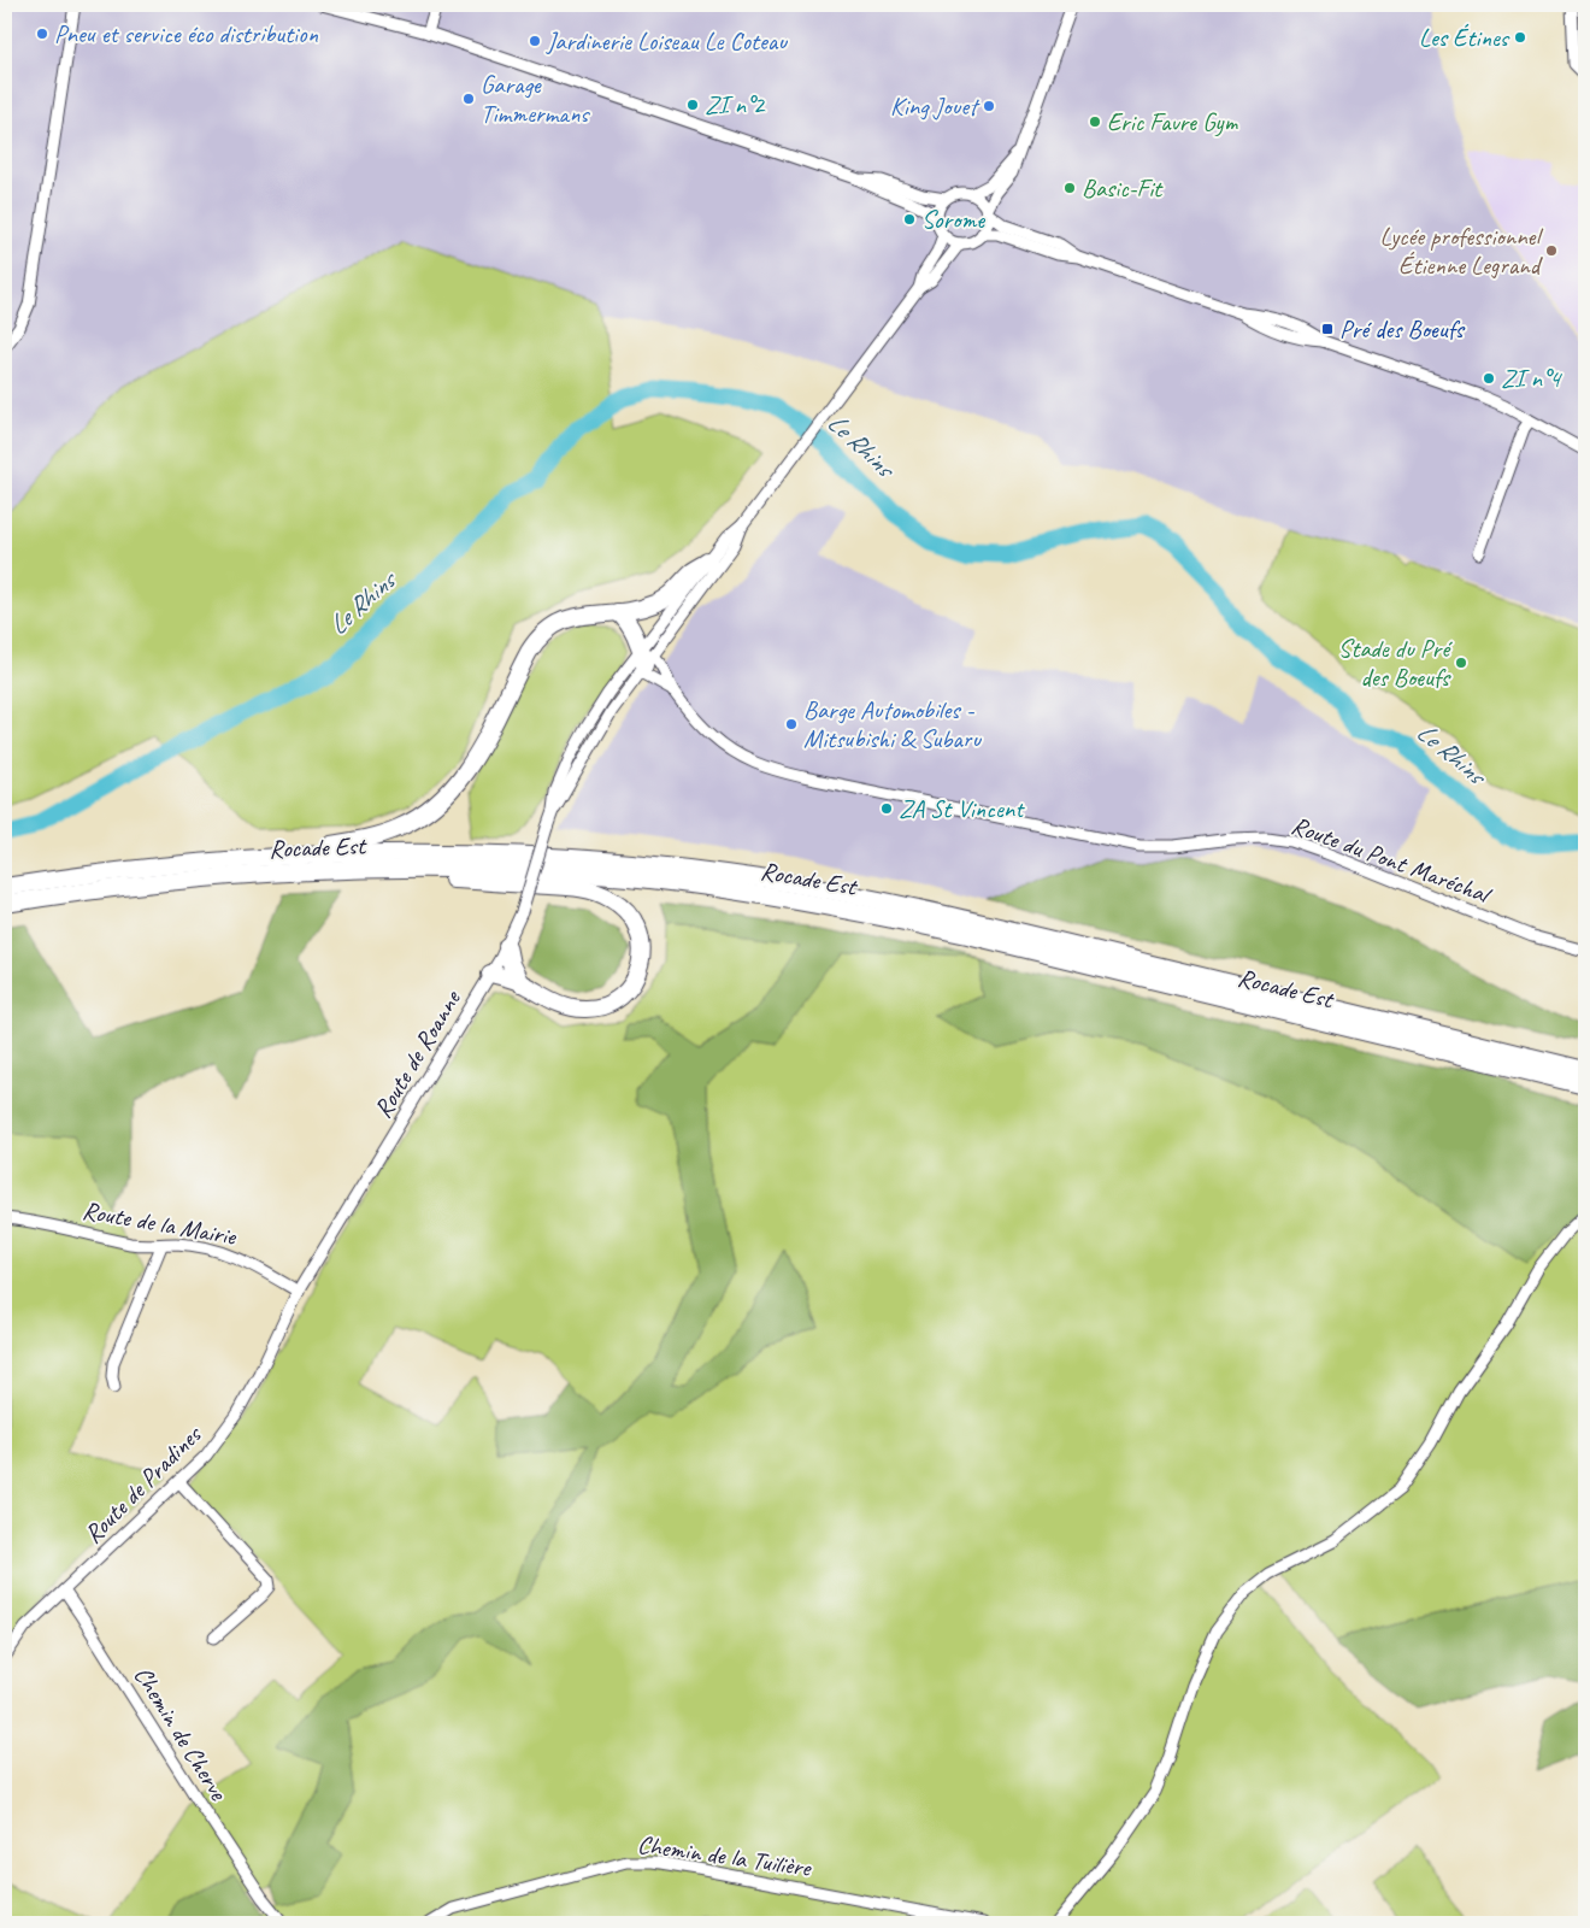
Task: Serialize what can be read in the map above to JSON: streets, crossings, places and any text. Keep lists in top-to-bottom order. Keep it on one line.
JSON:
{"streets":{"highway":["Rocade Est"],"street":["Route du Pont Maréchal","Route de Roanne","Route de la Mairie","Route de Pradines","Chemin de Cherve","Chemin de la Tuilière"]},"crossings":[["Route de Roanne","Route de la Mairie"],["Route de Roanne","Route de Pradines"],["Route de la Mairie","Route de Pradines"],["Route de Pradines","Chemin de Cherve"]],"water":["Le Rhins"],"places":{"other":["Pneu et service éco distribution","Les Étines","Jardinerie Loiseau Le Coteau","Garage Timmermans","ZI n°2","King Jouet","Eric Favre Gym","Basic-Fit","Sorome","Lycée professionnel Étienne Legrand","ZI n°4","Stade du Pré des Boeufs","Barge Automobiles - Mitsubishi & Subaru","ZA St Vincent"],"transit":["Pré des Boeufs"]}}
